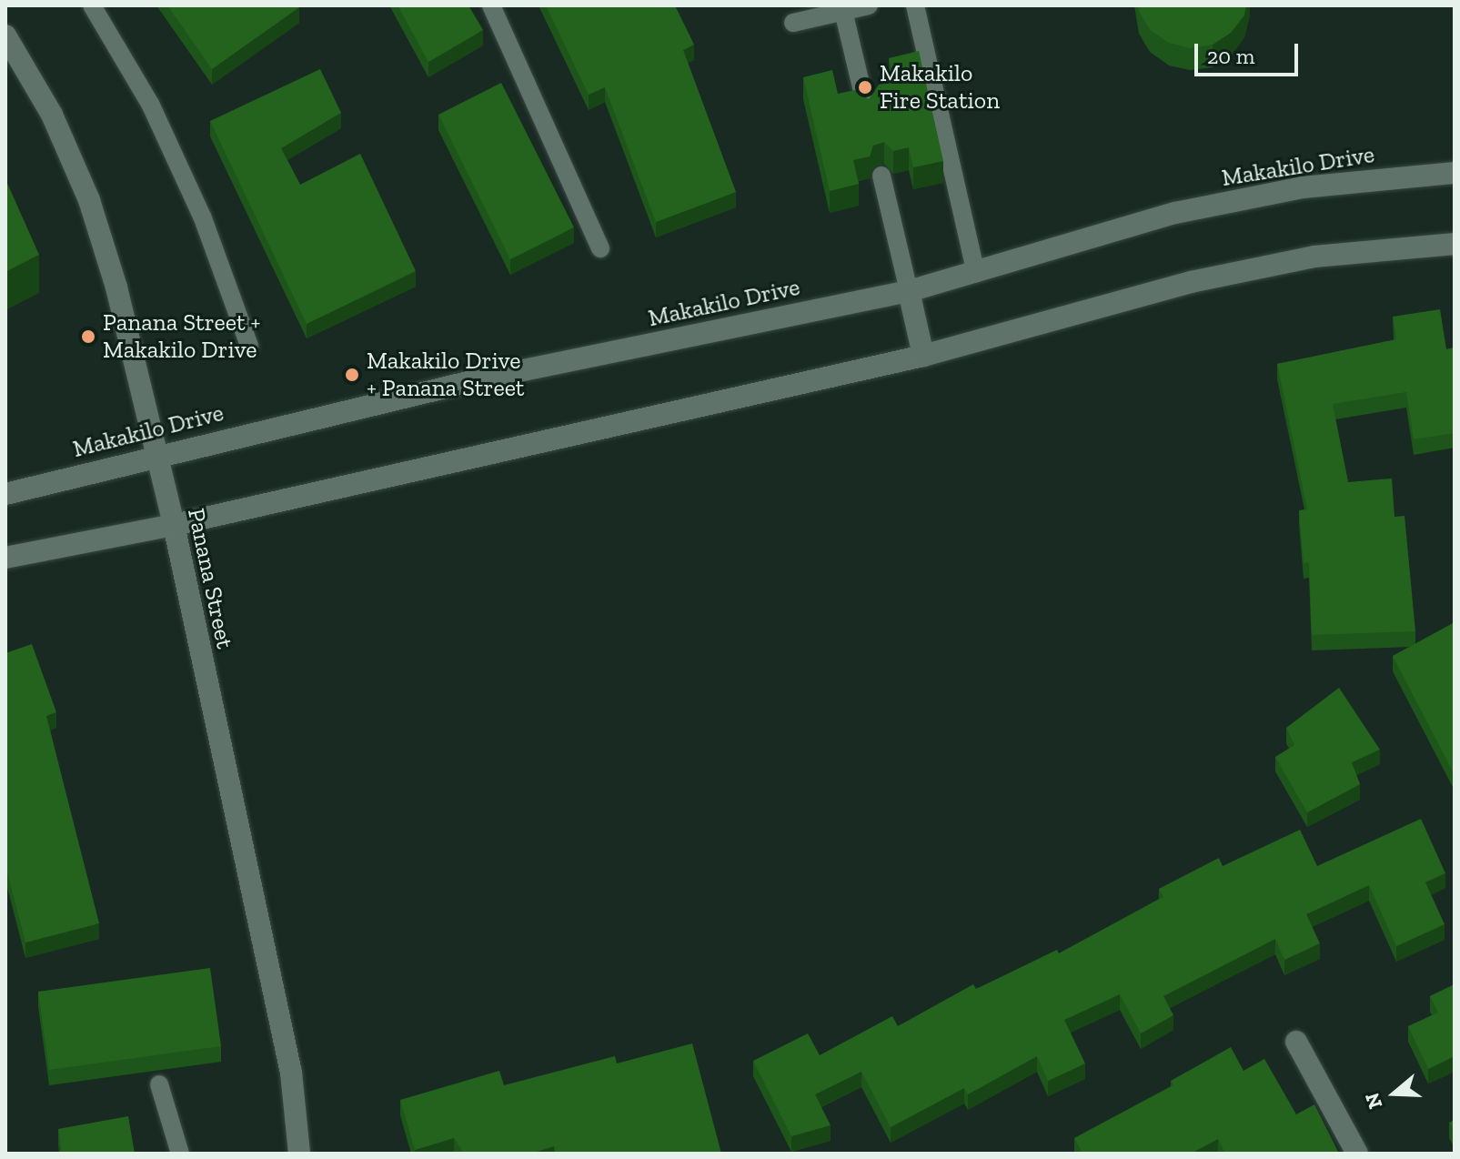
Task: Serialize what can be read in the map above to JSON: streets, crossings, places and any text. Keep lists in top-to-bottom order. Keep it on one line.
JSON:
{"streets":{"main road":["Makakilo Drive","Panana Street"]},"crossings":[["Makakilo Drive","Panana Street"]],"places":["Makakilo Fire Station","Panana Street + Makakilo Drive","Makakilo Drive + Panana Street"],"scale_bar":"20 m","north":"left"}
